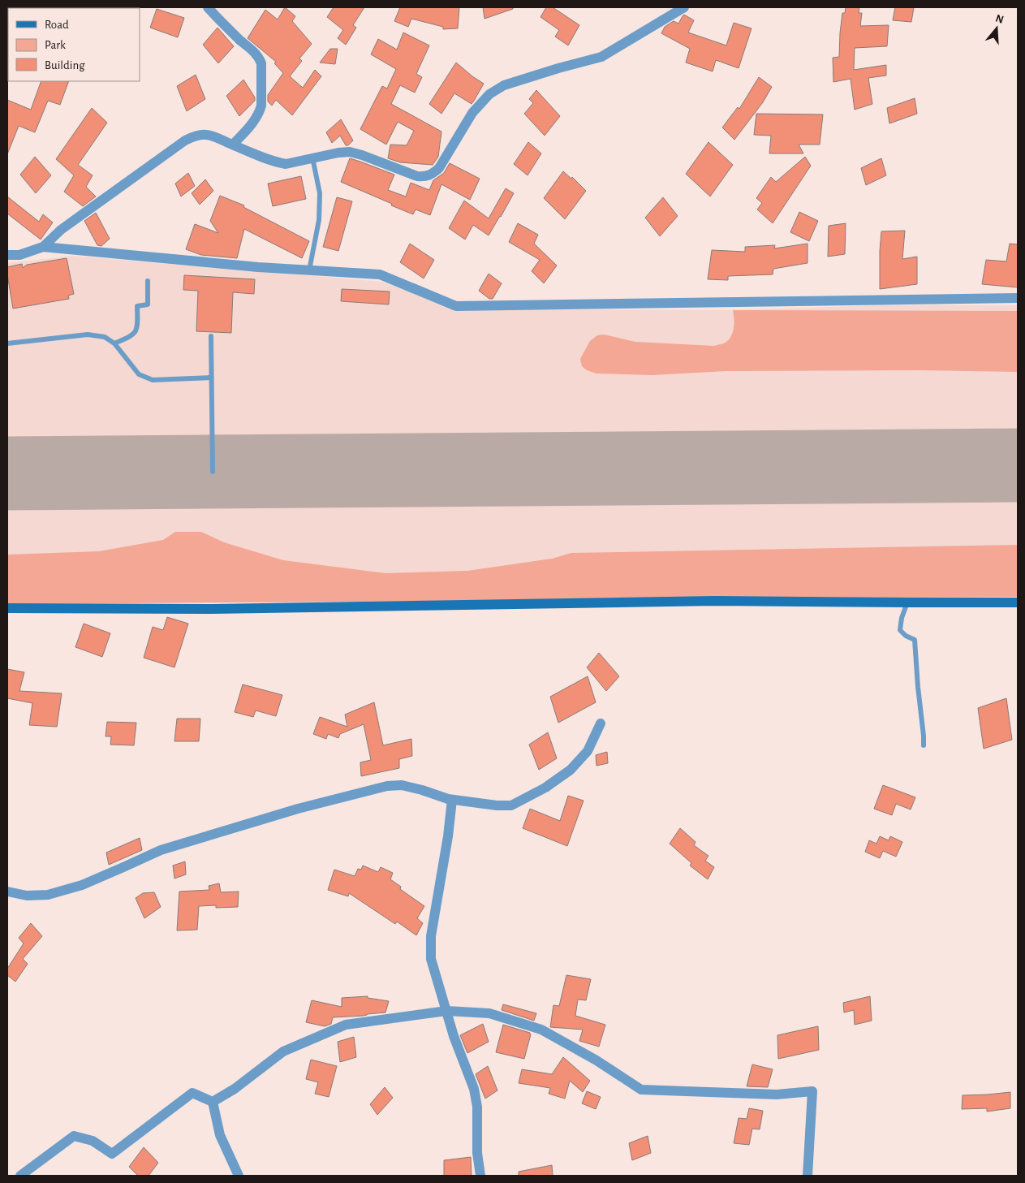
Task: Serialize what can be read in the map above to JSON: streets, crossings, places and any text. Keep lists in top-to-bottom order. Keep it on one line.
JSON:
{"legend":["Road","Park","Building"],"north":"top"}
